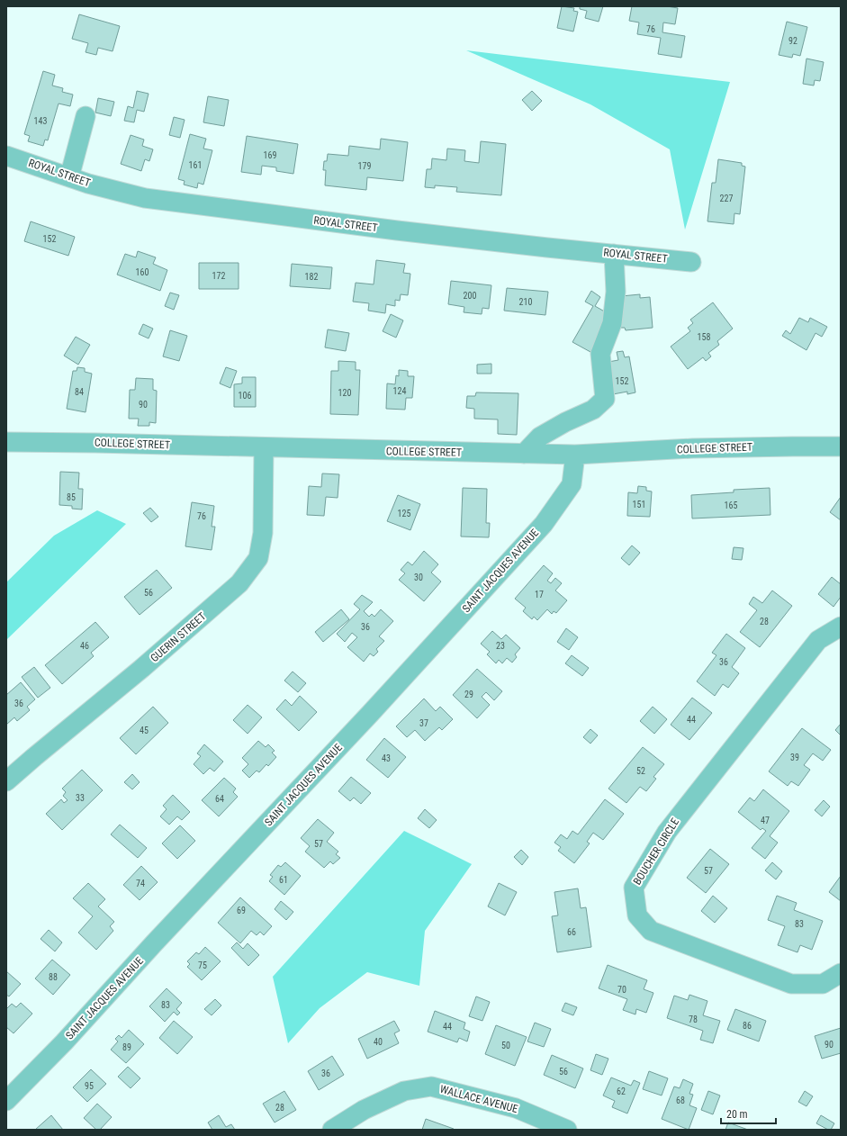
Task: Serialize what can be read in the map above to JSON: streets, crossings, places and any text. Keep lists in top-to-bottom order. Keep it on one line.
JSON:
{"streets":{"street":["ROYAL STREET","COLLEGE STREET","SAINT JACQUES AVENUE","GUERIN STREET","BOUCHER CIRCLE","WALLACE AVENUE"]},"crossings":[["COLLEGE STREET","SAINT JACQUES AVENUE"],["COLLEGE STREET","GUERIN STREET"]],"house_numbers":["76","92","143","169","161","179","227","152","160","172","182","200","210","158","152","124","84","120","106","90","85","151","165","125","76","30","56","17","28","36","46","23","36","29","36","44","37","45","39","43","52","33","64","47","57","57","61","74","69","83","66","75","88","70","83","78","86","44","40","90","50","89","56","36","95","62","68","28"],"scale_bar":"20 m"}
